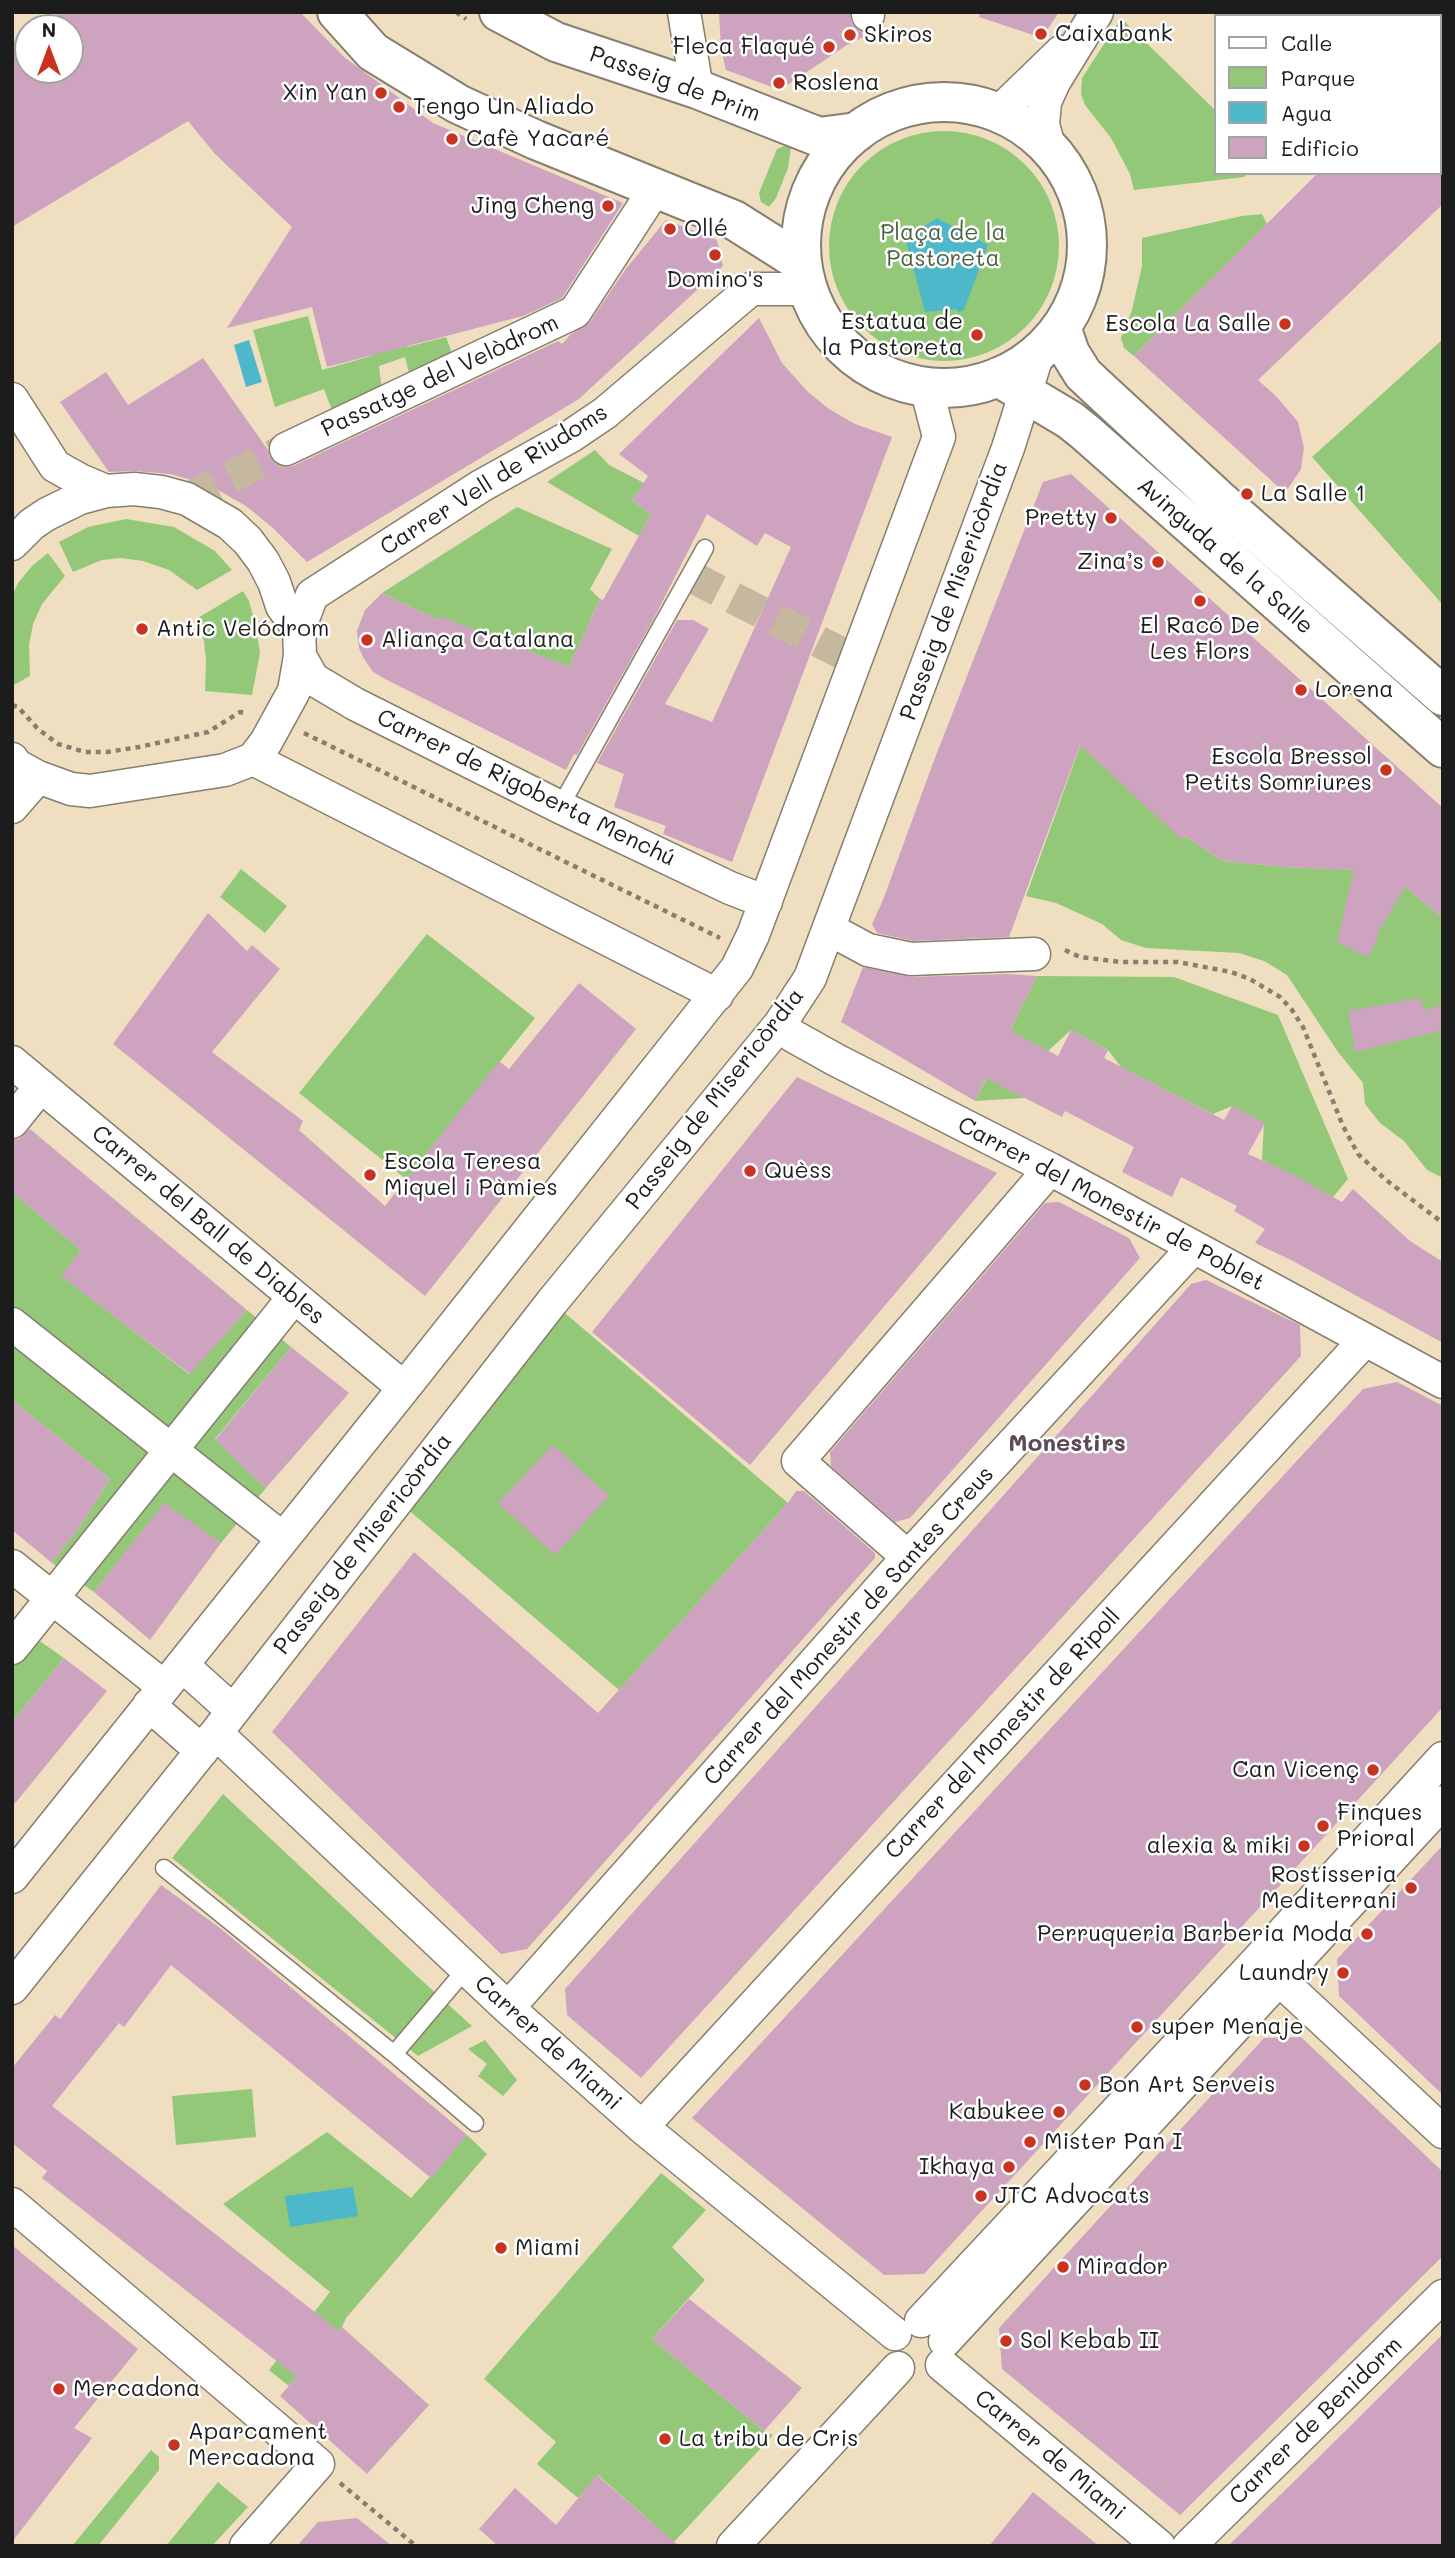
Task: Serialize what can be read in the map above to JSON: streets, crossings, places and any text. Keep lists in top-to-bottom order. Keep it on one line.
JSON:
{"streets":{"street":["Passeig de Prim","Passatge del Velòdrom","Carrer Vell de Riudoms","Avinguda de la Salle","Passeig de Misericòrdia","Carrer de Rigoberta Menchú","Carrer del Monestir de Poblet","Carrer del Ball de Diables","Carrer del Monestir de Santes Creus","Carrer del Monestir de Ripoll","Carrer de Miami","Carrer de Benidorm"]},"crossings":[["Carrer Vell de Riudoms","Carrer de Rigoberta Menchú"],["Avinguda de la Salle","Passeig de Misericòrdia"],["Passeig de Misericòrdia","Carrer del Monestir de Poblet"],["Passeig de Misericòrdia","Carrer de Miami"],["Carrer del Monestir de Poblet","Carrer del Monestir de Santes Creus"],["Carrer del Monestir de Poblet","Carrer del Monestir de Ripoll"],["Carrer del Monestir de Santes Creus","Carrer de Miami"],["Carrer del Monestir de Ripoll","Carrer de Miami"]],"districts":["Monestirs"],"parks":["Plaça de la Pastoreta"],"places":["Caixabank","Skiros","Fleca Flaqué","Roslena","Xin Yan","Tengo Un Aliado","Cafè Yacaré","Jing Cheng","Ollé","Domino's","Escola La Salle","Estatua de la Pastoreta","La Salle 1","Pretty","Zina’s","El Racó De Les Flors","Antic Velódrom","Aliança Catalana","Lorena","Escola Bressol Petits Somriures","Quèss","Escola Teresa Miquel i Pàmies","Can Vicenç","Finques Prioral","alexia & miki","Rostisseria Mediterrani","Perruqueria Barberia Moda","Laundry","super Menaje","Bon Art Serveis","Kabukee","Mister Pan I","Ikhaya","JTC Advocats","Miami","Mirador","Sol Kebab II","Mercadona","La tribu de Cris","Aparcament Mercadona"],"legend":["Calle","Parque","Agua","Edificio"],"north":"top"}
